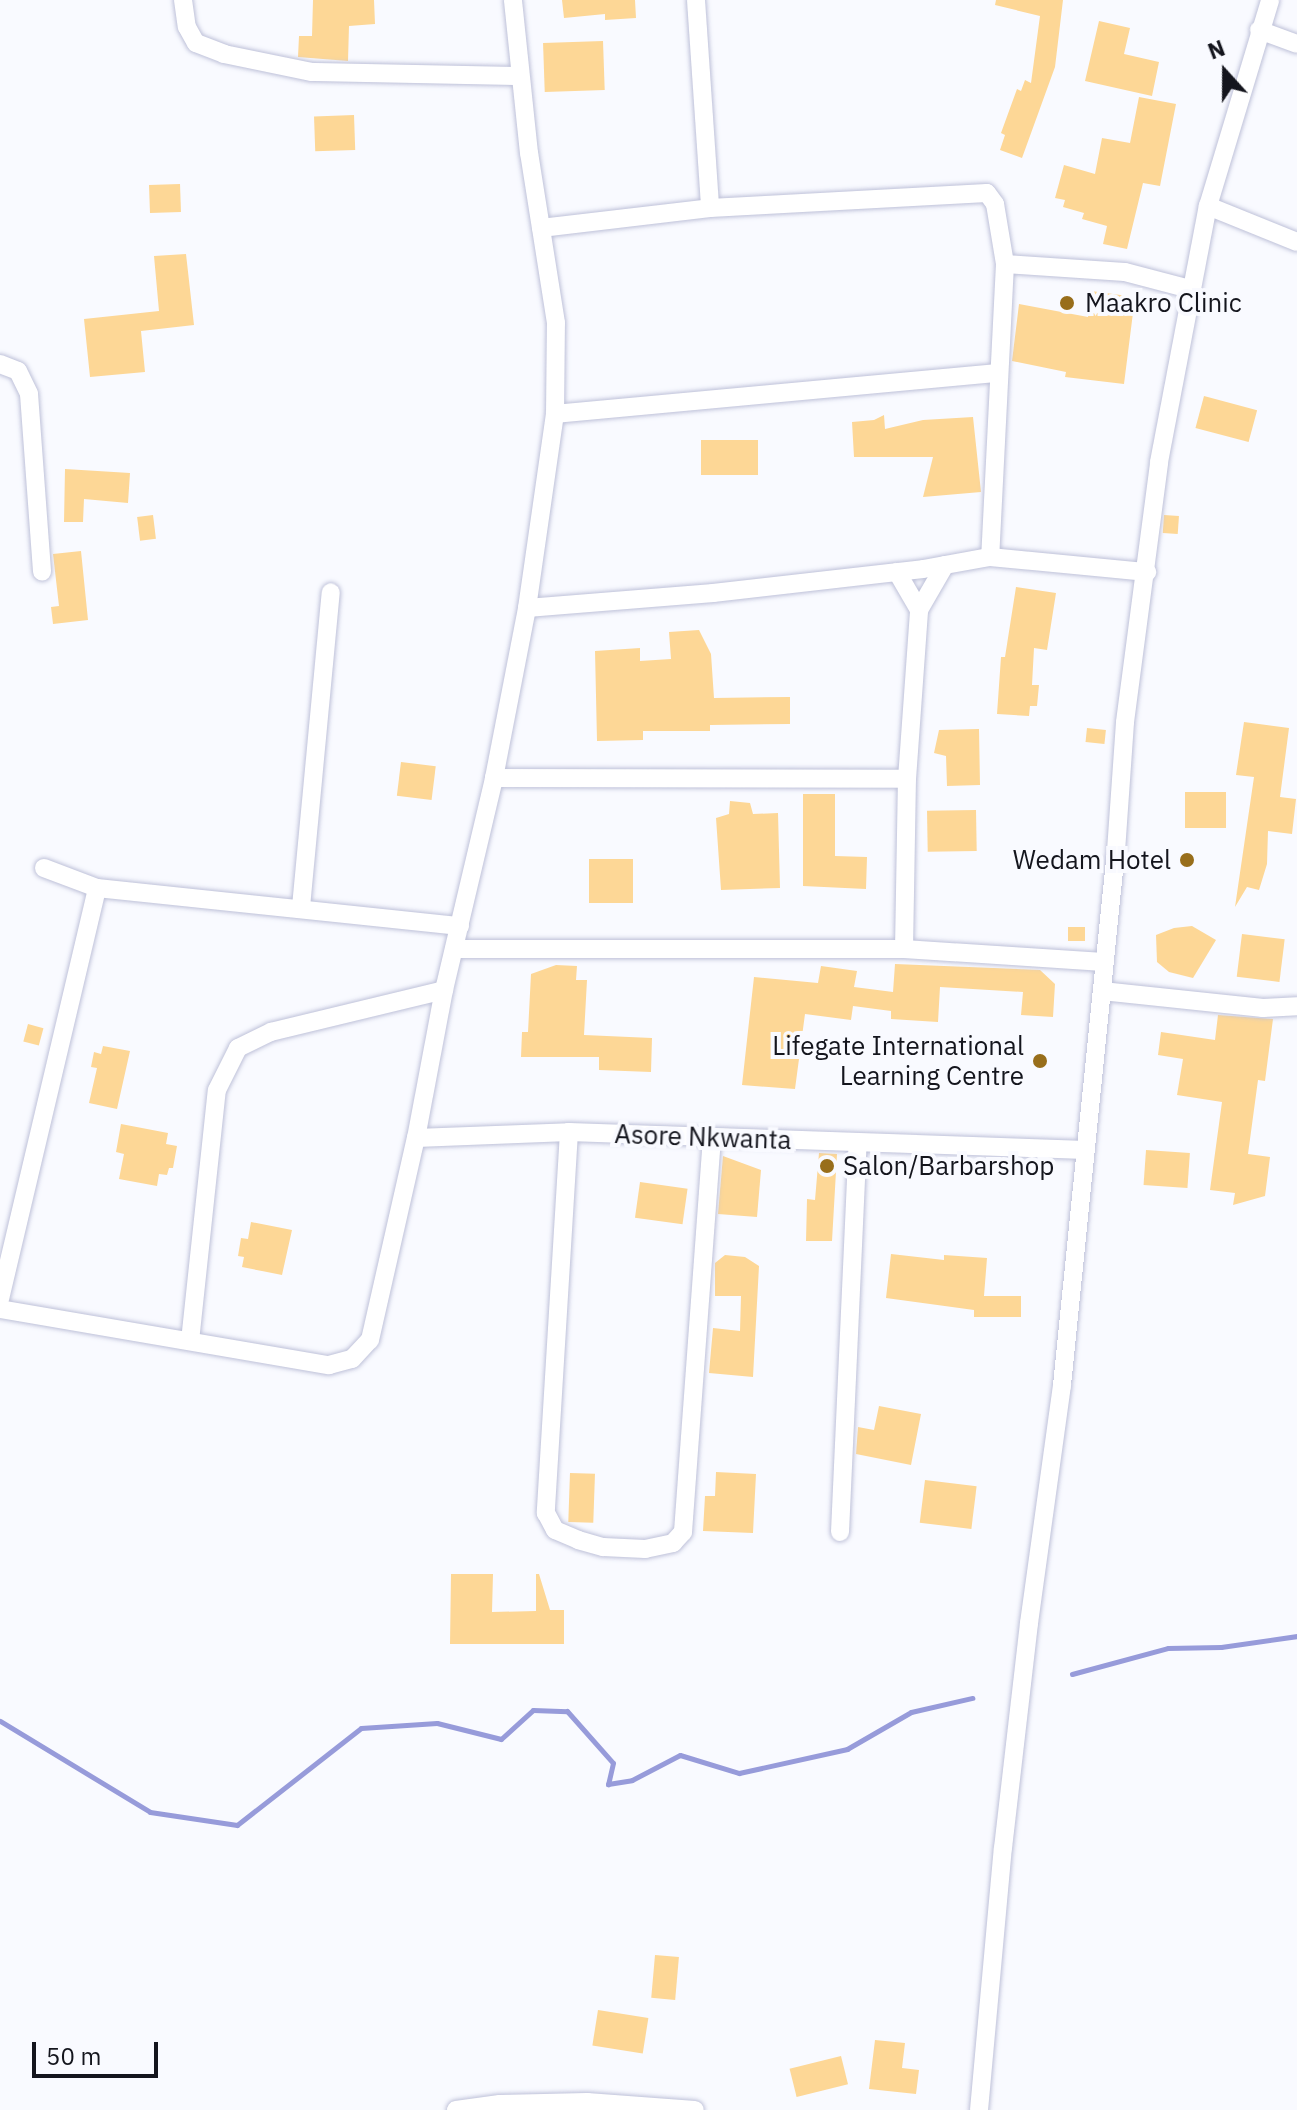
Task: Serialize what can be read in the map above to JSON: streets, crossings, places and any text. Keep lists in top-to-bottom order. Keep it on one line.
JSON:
{"streets":{"street":["Asore Nkwanta"]},"places":["Maakro Clinic","Wedam Hotel","Lifegate International Learning Centre","Salon/Barbarshop"],"scale_bar":"50 m","north":"top"}
